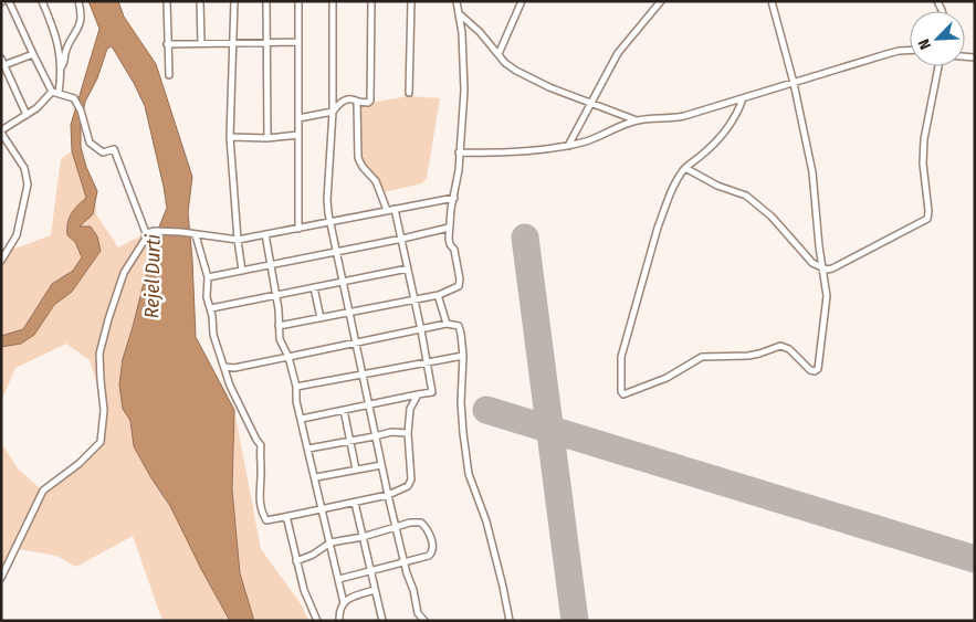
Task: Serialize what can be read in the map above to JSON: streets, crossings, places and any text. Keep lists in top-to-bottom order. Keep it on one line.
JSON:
{"water":["Rejel Durti"],"north":"bottom left"}
